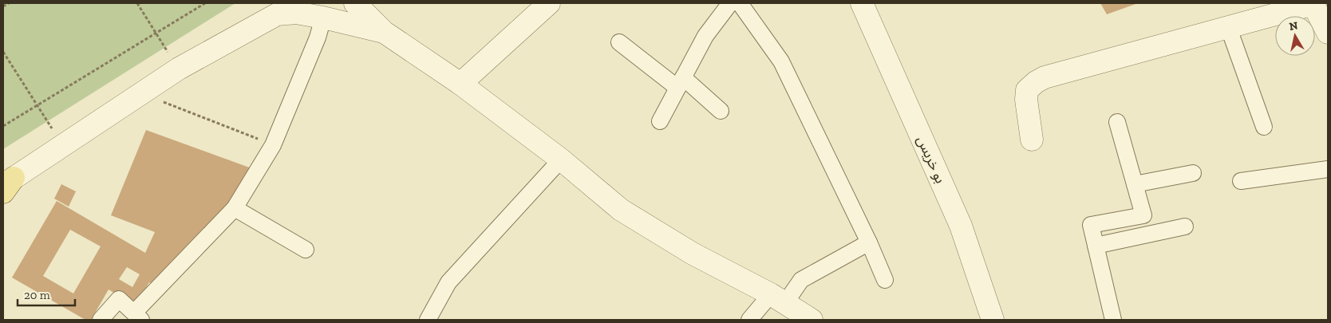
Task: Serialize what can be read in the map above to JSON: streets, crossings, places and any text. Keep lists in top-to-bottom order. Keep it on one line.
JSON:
{"streets":{"street":["بو خريس"]},"scale_bar":"20 m","north":"top"}
